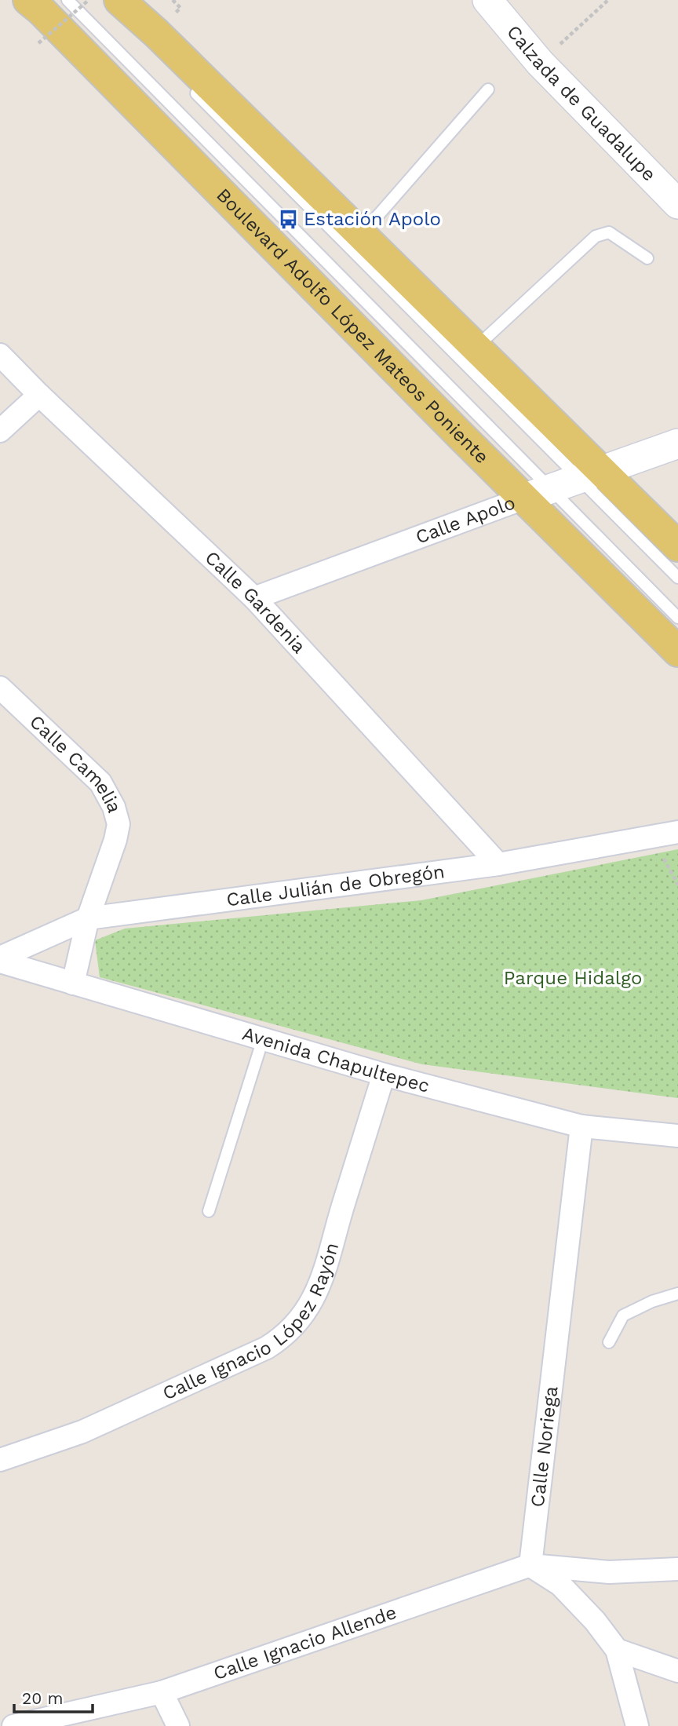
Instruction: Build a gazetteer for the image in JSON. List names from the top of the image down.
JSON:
{
  "streets": {
    "main road": ["Boulevard Adolfo López Mateos Poniente"],
    "street": [
      "Calzada de Guadalupe",
      "Calle Apolo",
      "Calle Gardenia",
      "Calle Camelia",
      "Calle Julián de Obregón",
      "Avenida Chapultepec",
      "Calle Ignacio López Rayón",
      "Calle Noriega",
      "Calle Ignacio Allende"
    ]
  },
  "crossings": [
    ["Boulevard Adolfo López Mateos Poniente", "Calle Apolo"],
    ["Calle Apolo", "Calle Gardenia"],
    ["Calle Gardenia", "Calle Julián de Obregón"],
    ["Calle Camelia", "Calle Julián de Obregón"],
    ["Calle Camelia", "Avenida Chapultepec"],
    ["Calle Julián de Obregón", "Avenida Chapultepec"],
    ["Avenida Chapultepec", "Calle Ignacio López Rayón"],
    ["Avenida Chapultepec", "Calle Noriega"],
    ["Calle Noriega", "Calle Ignacio Allende"]
  ],
  "parks": ["Parque Hidalgo"],
  "places": {
    "bus stop": ["Estación Apolo"]
  },
  "scale_bar": "20 m"
}
